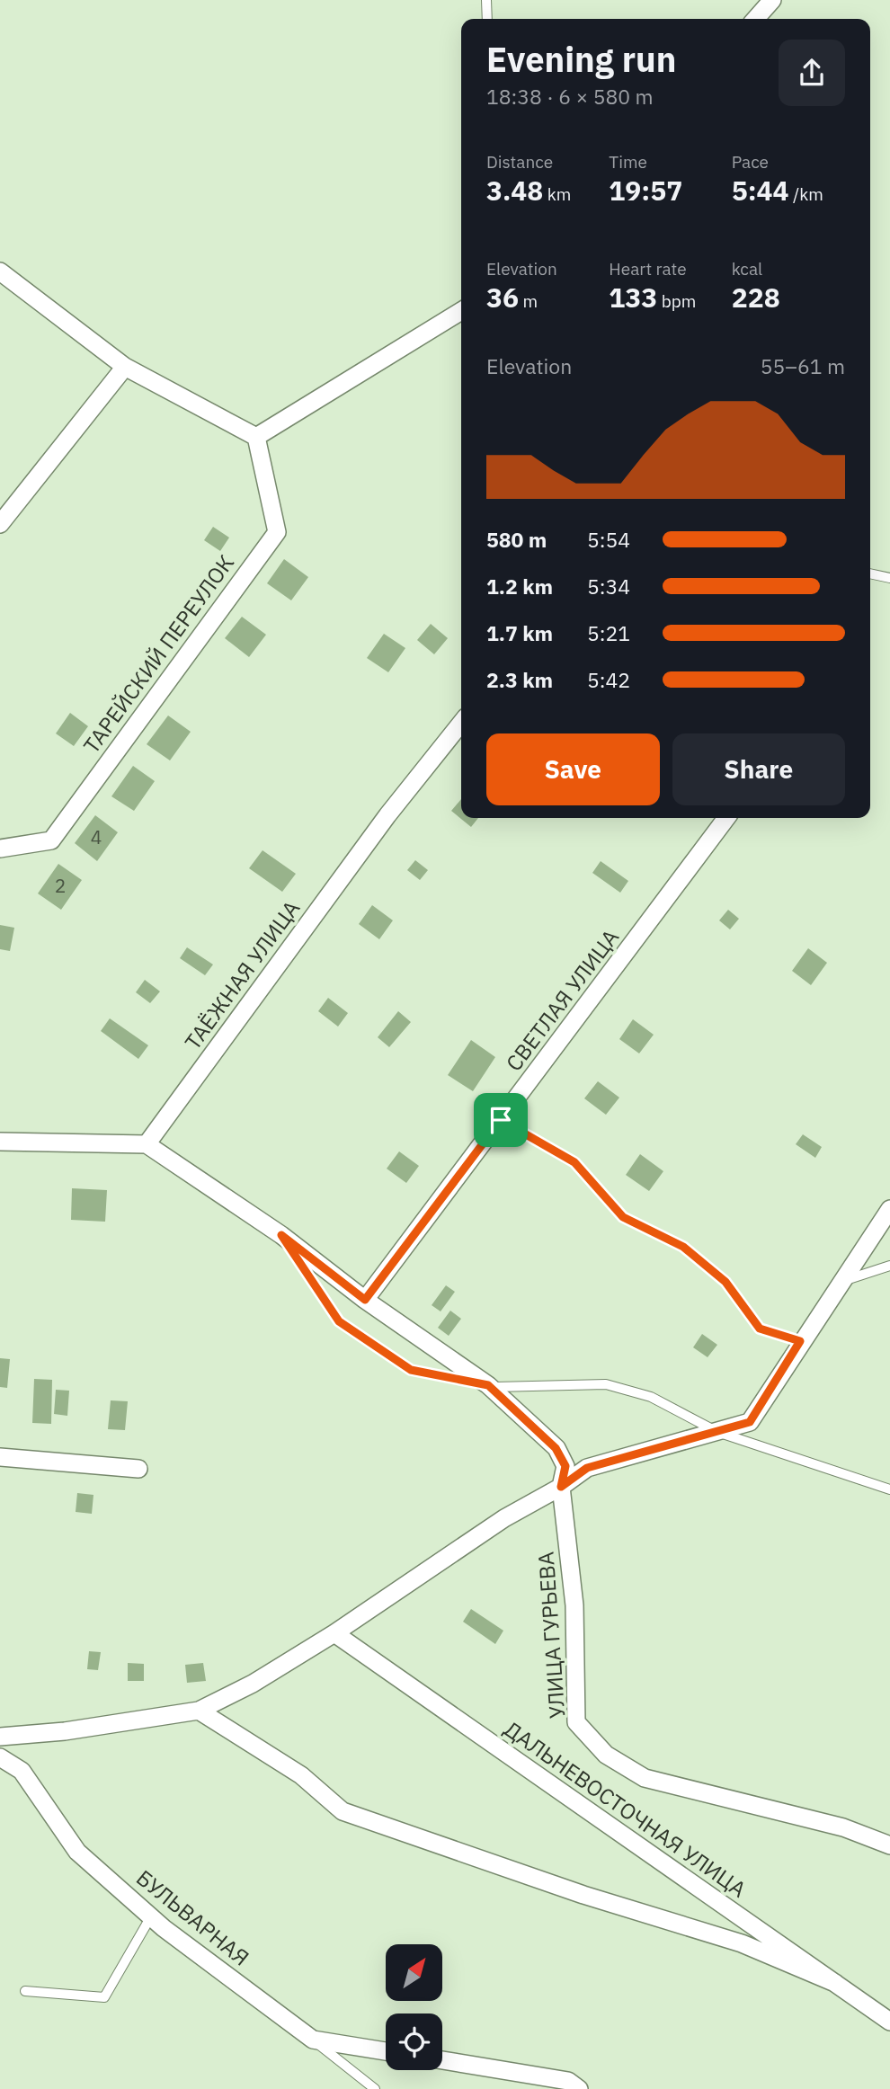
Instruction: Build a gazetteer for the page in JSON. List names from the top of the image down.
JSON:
{
  "streets": {
    "street": [
      "ТАРЕЙСКИЙ ПЕРЕУЛОК",
      "ТАЁЖНАЯ УЛИЦА",
      "СВЕТЛАЯ УЛИЦА",
      "УЛИЦА ГУРЬЕВА",
      "ДАЛЬНЕВОСТОЧНАЯ УЛИЦА",
      "БУЛЬВАРНАЯ"
    ]
  },
  "crossings": [
    ["СВЕТЛАЯ УЛИЦА", "УЛИЦА ГУРЬЕВА"]
  ],
  "house_numbers": ["4", "2"],
  "north": "top right",
  "page": {
    "heading": ["Evening run", "18:38 · 6 × 580 m"],
    "stats": [
      ["Distance", "3.48 km"],
      ["Time", "19:57"],
      ["Pace", "5:44 /km"],
      ["Elevation", "36 m"],
      ["Heart rate", "133 bpm"],
      ["kcal", "228"]
    ],
    "chart": ["Elevation", "55–61 m"],
    "list": [
      {
        "name": "580 m",
        "note": "5:54"
      },
      {
        "name": "1.2 km",
        "note": "5:34"
      },
      {
        "name": "1.7 km",
        "note": "5:21"
      },
      {
        "name": "2.3 km",
        "note": "5:42"
      }
    ],
    "buttons": ["Save", "Share"]
  }
}
